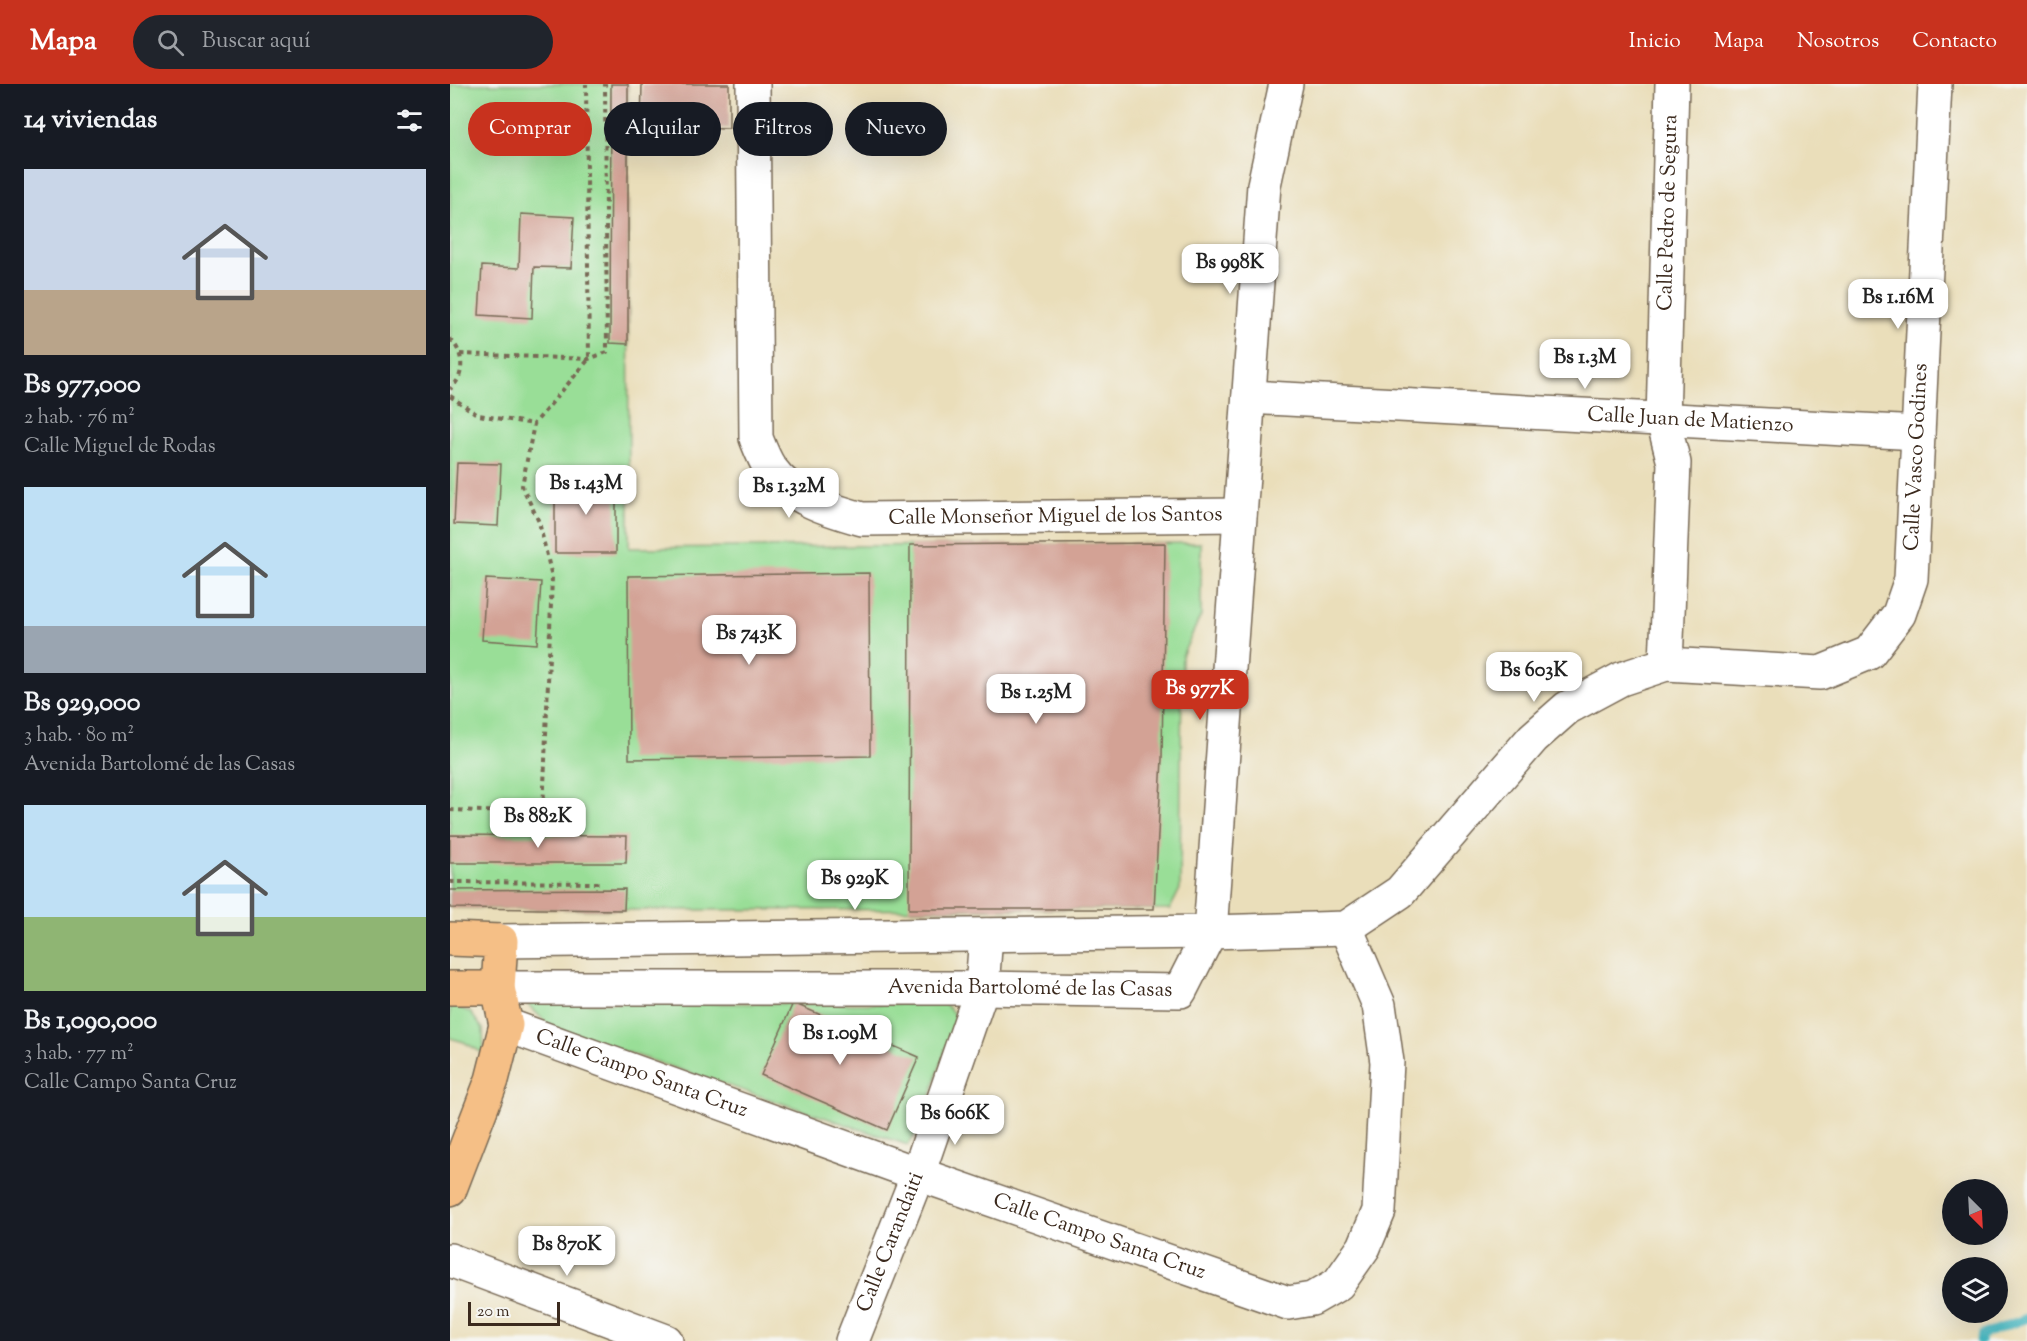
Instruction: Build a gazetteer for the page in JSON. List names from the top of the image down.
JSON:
{
  "streets": {
    "main road": ["Avenida Bartolomé de las Casas"],
    "street": [
      "Calle Pedro de Segura",
      "Calle Juan de Matienzo",
      "Calle Vasco Godines",
      "Calle Monseñor Miguel de los Santos",
      "Calle Campo Santa Cruz",
      "Calle Carandaiti"
    ]
  },
  "crossings": [
    ["Calle Pedro de Segura", "Calle Juan de Matienzo"],
    ["Calle Pedro de Segura", "Calle Vasco Godines"],
    ["Calle Juan de Matienzo", "Calle Vasco Godines"],
    ["Avenida Bartolomé de las Casas", "Calle Carandaiti"],
    ["Calle Campo Santa Cruz", "Calle Carandaiti"]
  ],
  "scale_bar": "20 m",
  "north": "bottom right",
  "page": {
    "header": "Mapa",
    "search": "Buscar aquí",
    "nav": [
      "Inicio",
      "Mapa",
      "Nosotros",
      "Contacto"
    ],
    "heading": "14 viviendas",
    "chip": [
      "Comprar",
      "Alquilar",
      "Filtros",
      "Nuevo"
    ],
    "list": [
      {
        "name": "Bs 977,000",
        "note": "2 hab. · 76 m² · Calle Miguel de Rodas"
      },
      {
        "name": "Bs 929,000",
        "note": "3 hab. · 80 m² · Avenida Bartolomé de las Casas"
      },
      {
        "name": "Bs 1,090,000",
        "note": "3 hab. · 77 m² · Calle Campo Santa Cruz"
      }
    ],
    "price": [
      "Bs 998K",
      "Bs 1.16M",
      "Bs 1.3M",
      "Bs 1.43M",
      "Bs 1.32M",
      "Bs 743K",
      "Bs 603K",
      "Bs 977K",
      "Bs 1.25M",
      "Bs 882K",
      "Bs 929K",
      "Bs 1.09M",
      "Bs 606K",
      "Bs 870K"
    ],
    "scale": "20 m"
  }
}
